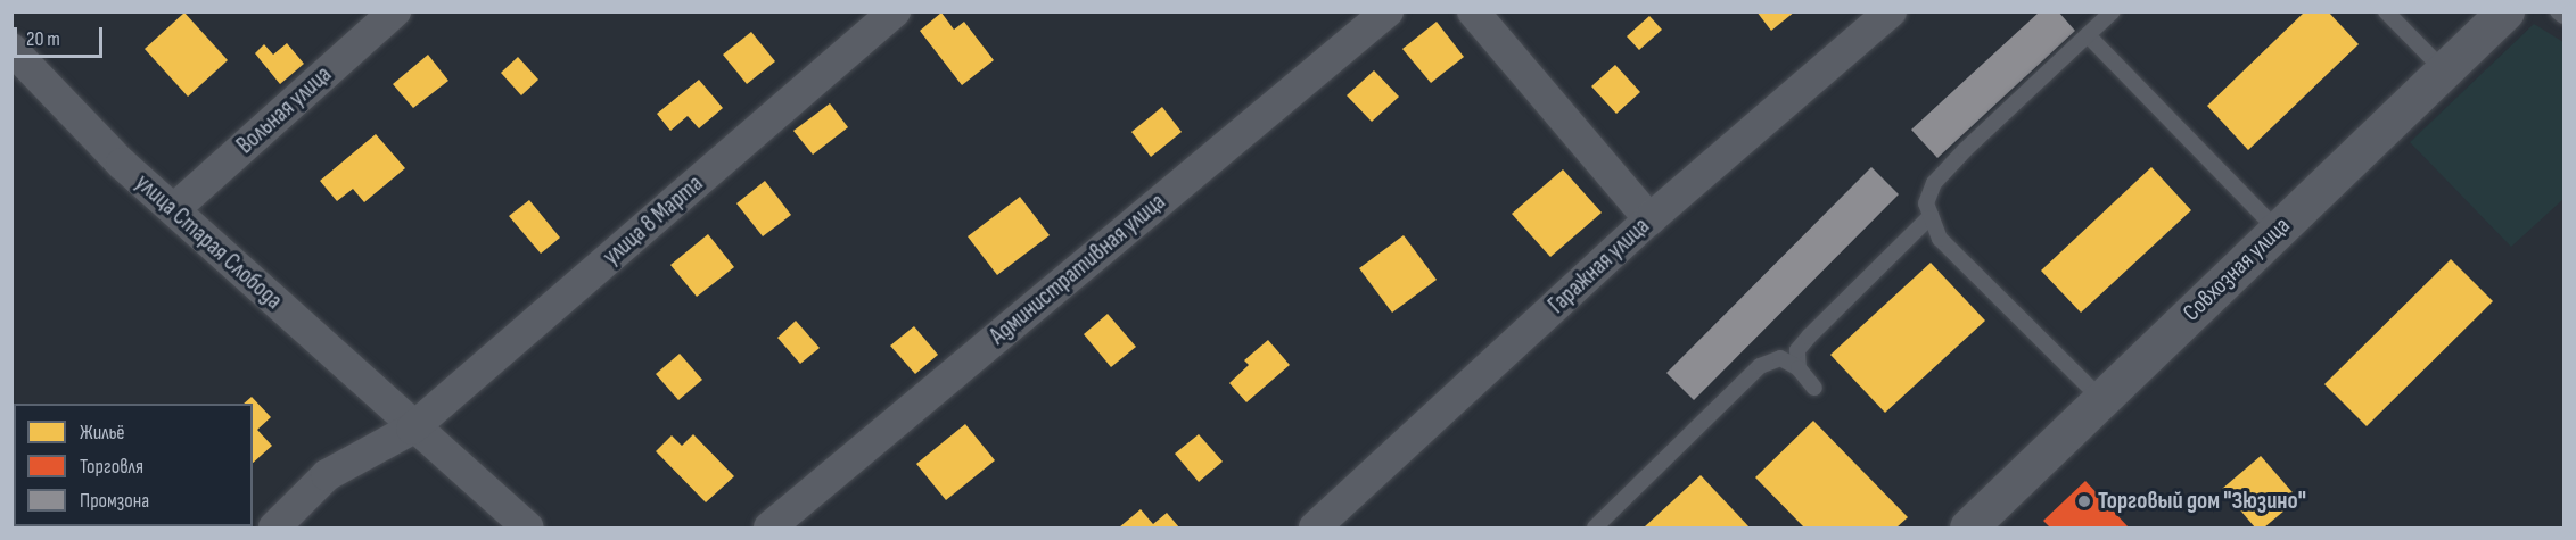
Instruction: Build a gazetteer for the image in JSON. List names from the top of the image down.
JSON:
{
  "streets": {
    "street": [
      "Вольная улица",
      "улица 8 Марта",
      "улица Старая Слобода",
      "Гаражная улица",
      "Административная улица",
      "Совхозная улица"
    ]
  },
  "crossings": [
    ["Вольная улица", "улица Старая Слобода"],
    ["улица 8 Марта", "улица Старая Слобода"]
  ],
  "places": ["Торговый дом \"Зюзино\""],
  "legend": ["Жильё", "Торговля", "Промзона"],
  "scale_bar": "20 m"
}
